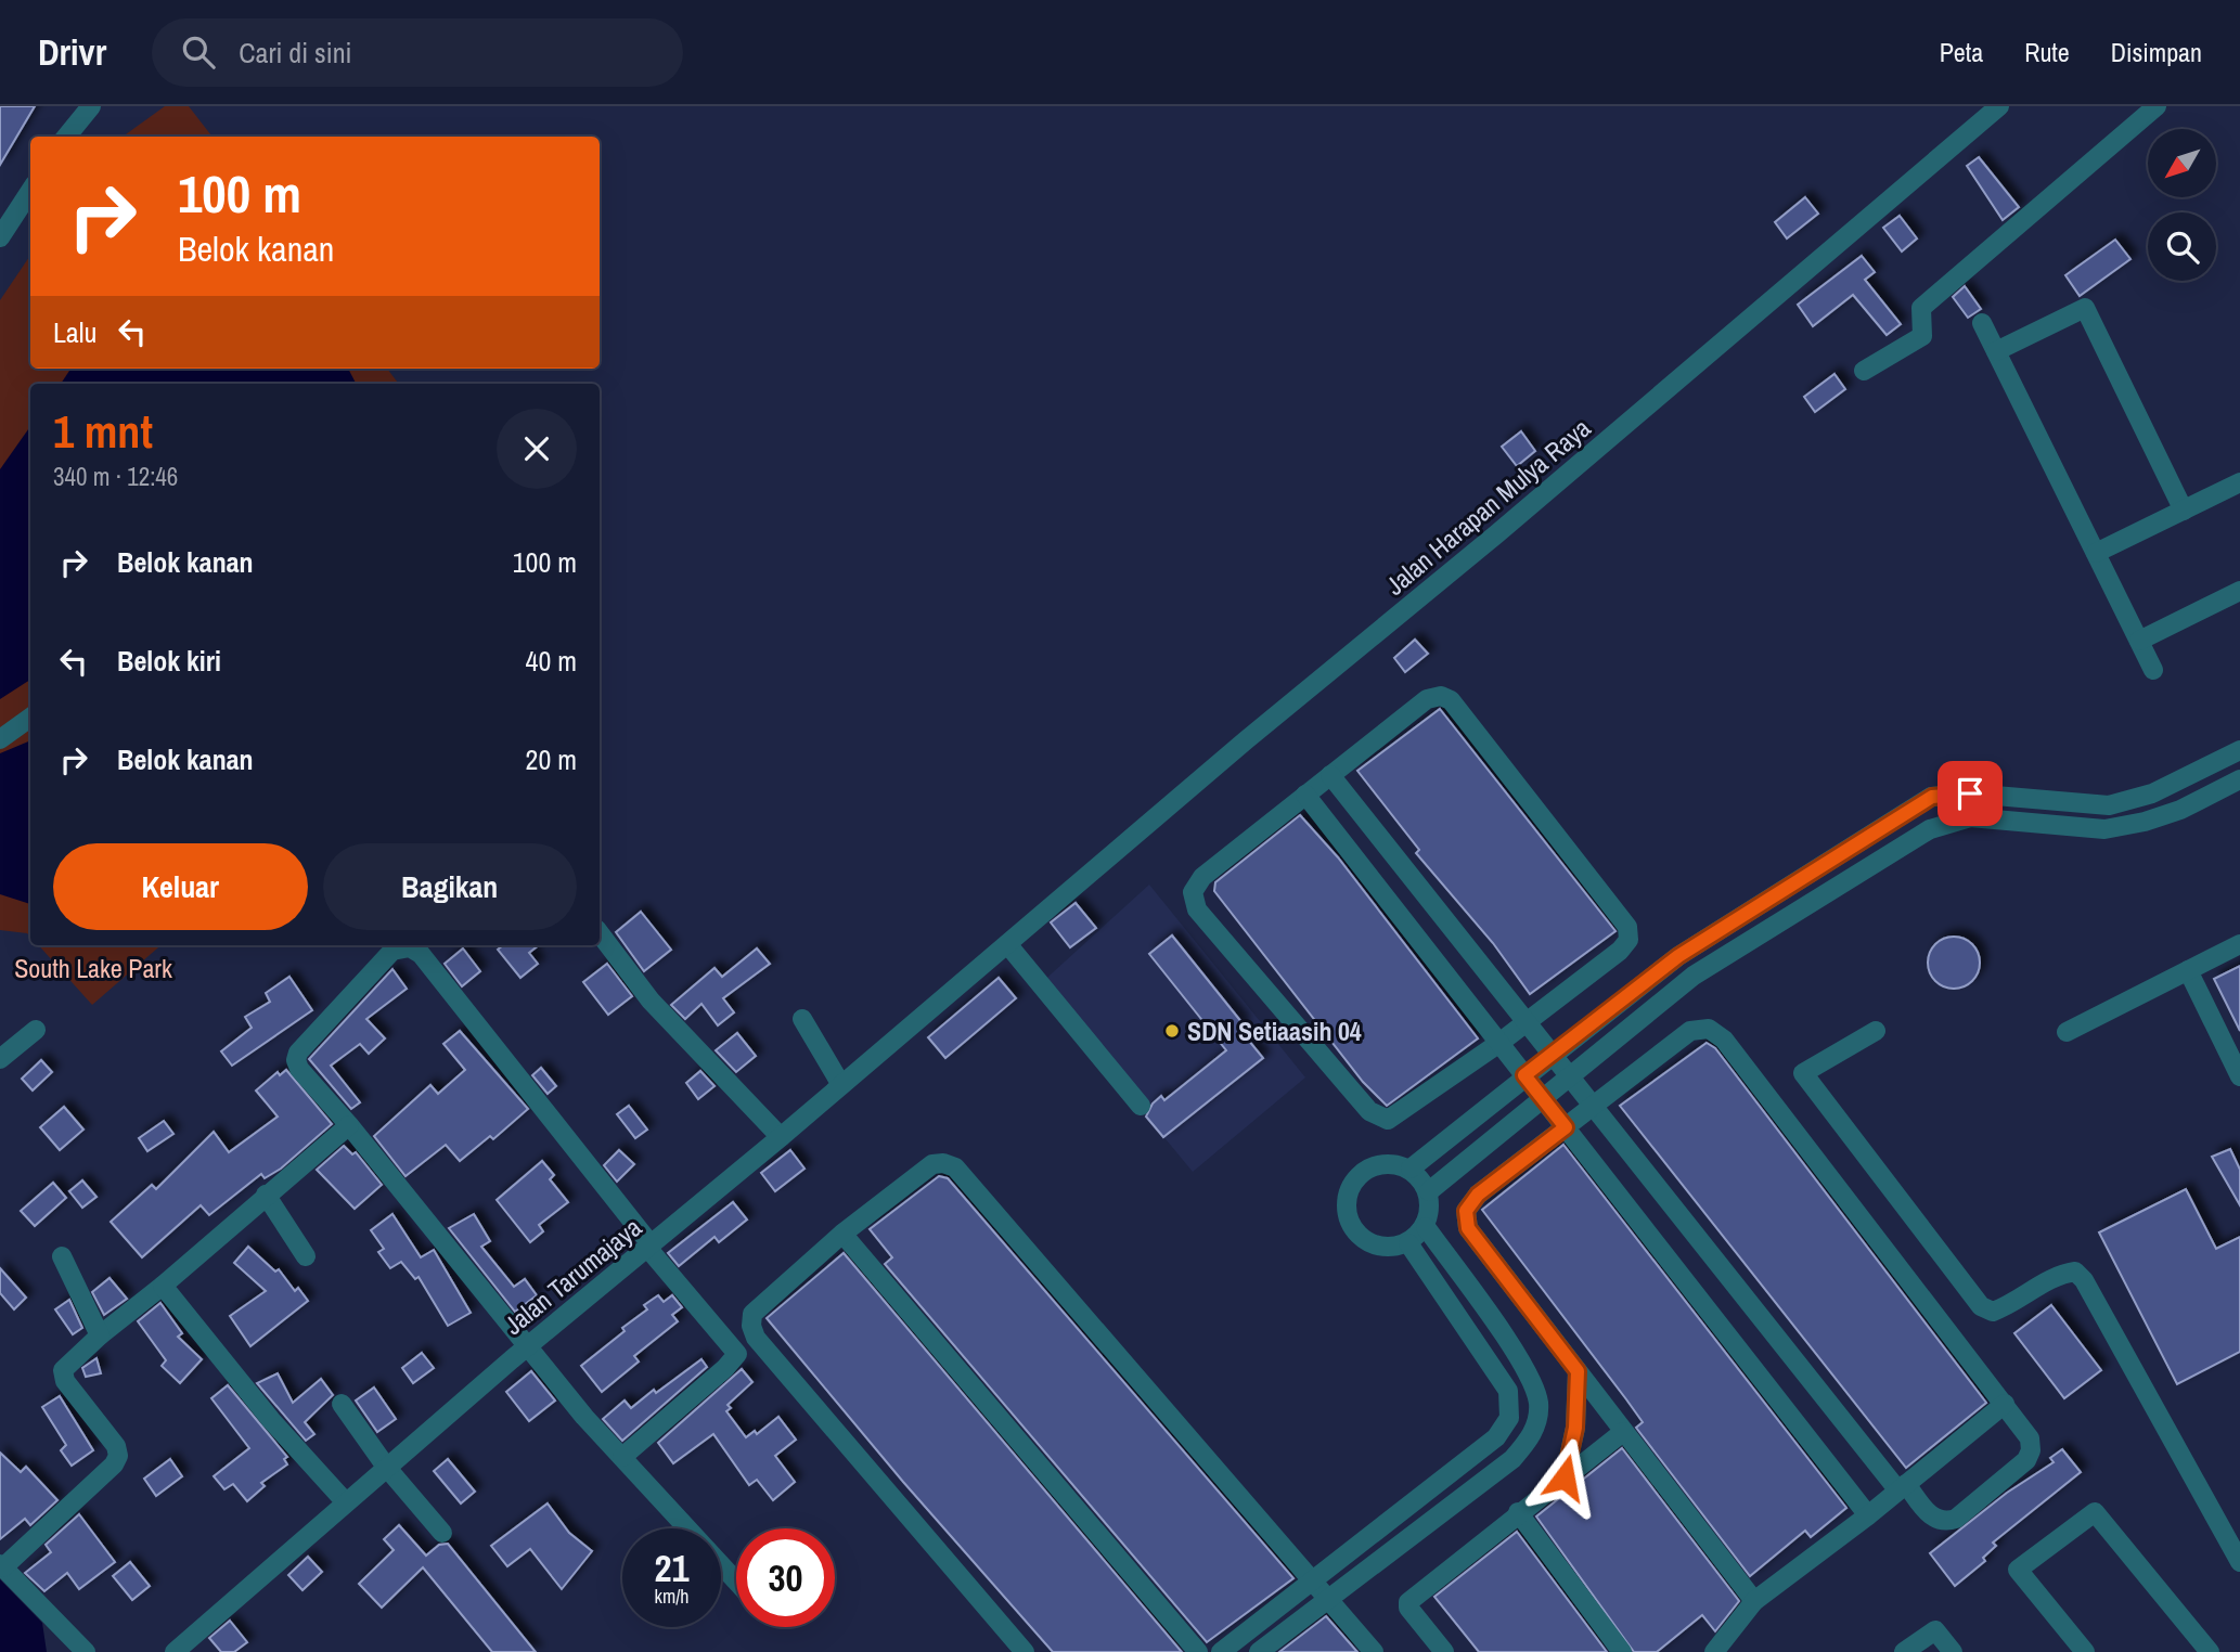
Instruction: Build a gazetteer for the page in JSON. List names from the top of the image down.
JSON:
{
  "streets": {
    "street": ["Jalan Harapan Mulya Raya", "Jalan Tarumajaya"]
  },
  "crossings": [
    ["Jalan Harapan Mulya Raya", "Jalan Tarumajaya"]
  ],
  "parks": ["South Lake Park"],
  "places": ["SDN Setiaasih 04"],
  "north": "bottom left",
  "page": {
    "header": "Drivr",
    "search": "Cari di sini",
    "nav": ["Peta", "Rute", "Disimpan"],
    "turn": ["100 m", "Belok kanan"],
    "then": "Lalu",
    "heading": ["1 mnt", "340 m · 12:46"],
    "list": [
      {
        "name": "Belok kanan",
        "value": "100 m"
      },
      {
        "name": "Belok kiri",
        "value": "40 m"
      },
      {
        "name": "Belok kanan",
        "value": "20 m"
      }
    ],
    "buttons": ["Keluar", "Bagikan"],
    "speed": "21 km/h",
    "limit": "30"
  }
}
